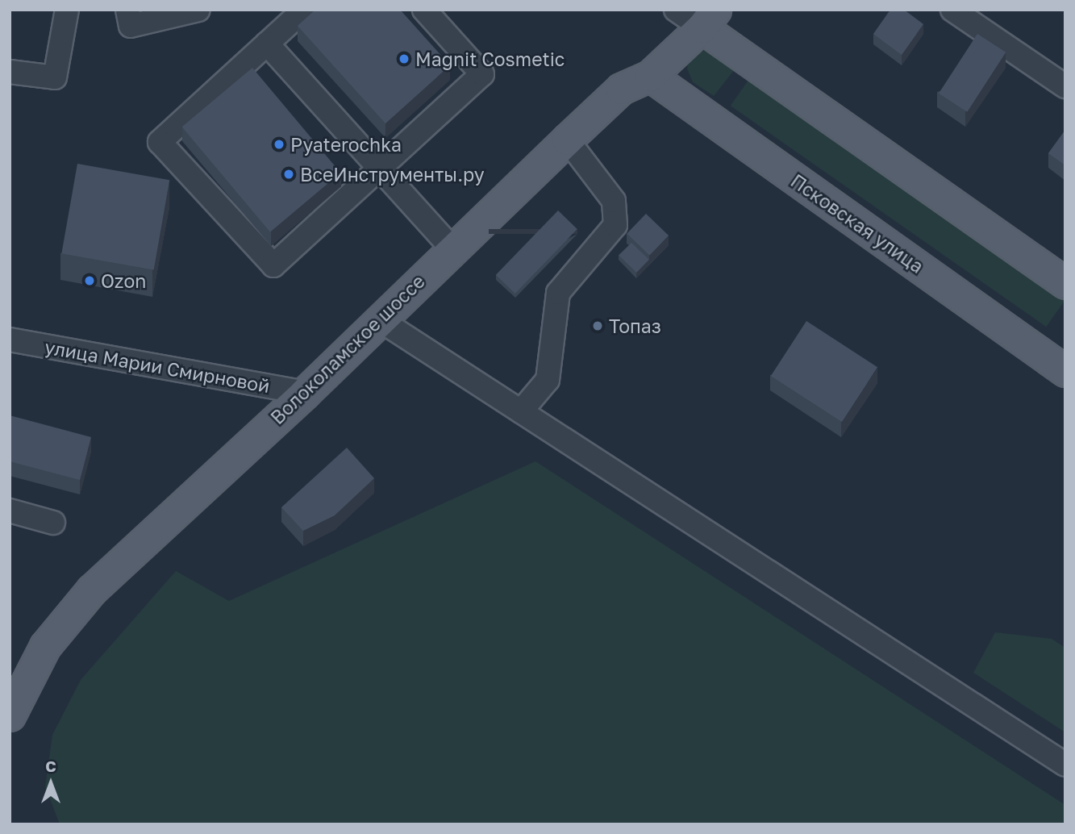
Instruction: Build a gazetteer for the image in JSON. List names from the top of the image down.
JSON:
{
  "streets": {
    "main road": ["Псковская улица", "Волоколамское шоссе"],
    "street": ["улица Марии Смирновой"]
  },
  "crossings": [
    ["Псковская улица", "Волоколамское шоссе"],
    ["Волоколамское шоссе", "улица Марии Смирновой"]
  ],
  "places": [
    "Magnit Cosmetic",
    "Pyaterochka",
    "ВсеИнструменты.ру",
    "Ozon",
    "Топаз"
  ],
  "north": "top"
}
